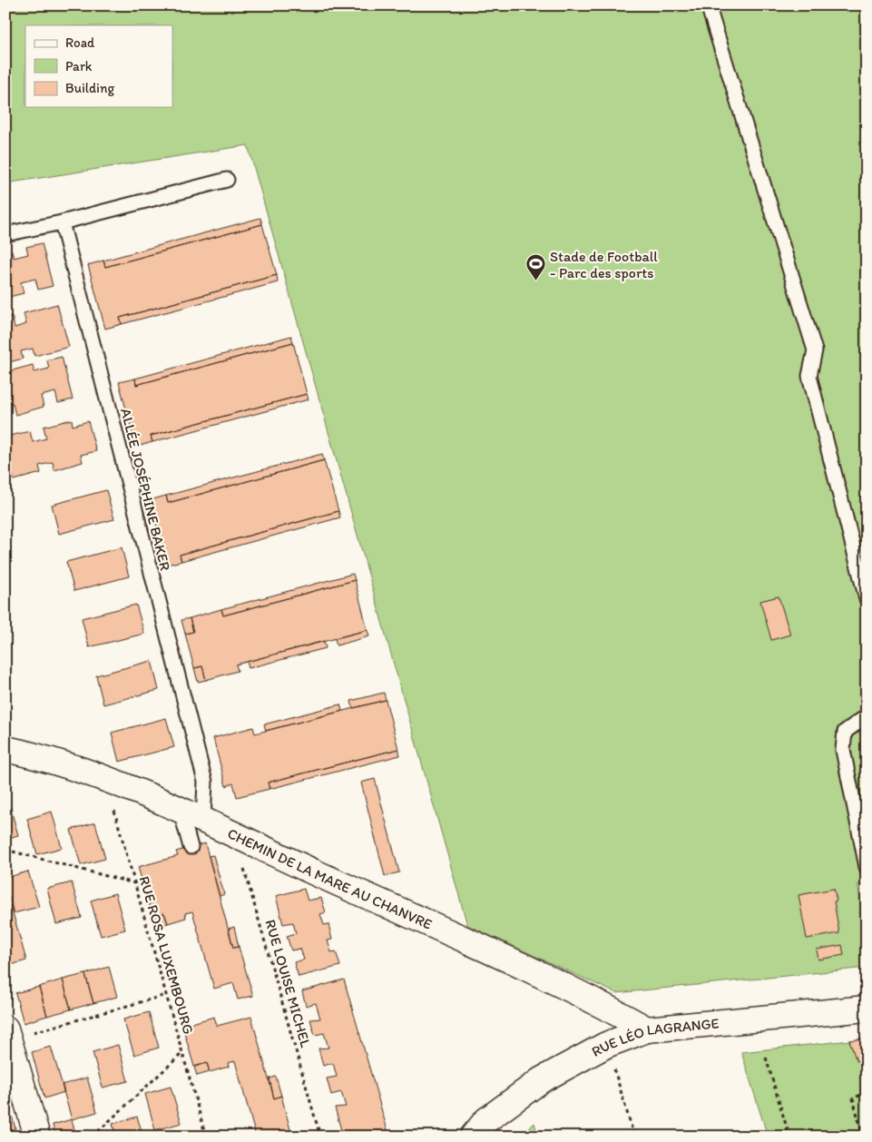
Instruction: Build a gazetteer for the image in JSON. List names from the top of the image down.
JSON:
{
  "streets": {
    "street": ["CHEMIN DE LA MARE AU CHANVRE", "RUE LÉO LAGRANGE"],
    "lane": ["ALLÉE JOSÉPHINE BAKER"],
    "path": ["RUE ROSA LUXEMBOURG", "RUE LOUISE MICHEL"]
  },
  "crossings": [
    ["ALLÉE JOSÉPHINE BAKER", "CHEMIN DE LA MARE AU CHANVRE"],
    ["CHEMIN DE LA MARE AU CHANVRE", "RUE ROSA LUXEMBOURG"],
    ["CHEMIN DE LA MARE AU CHANVRE", "RUE LOUISE MICHEL"],
    ["CHEMIN DE LA MARE AU CHANVRE", "RUE LÉO LAGRANGE"]
  ],
  "places": {
    "sports": ["Stade de Football - Parc des sports"]
  },
  "legend": ["Road", "Park", "Building"]
}
